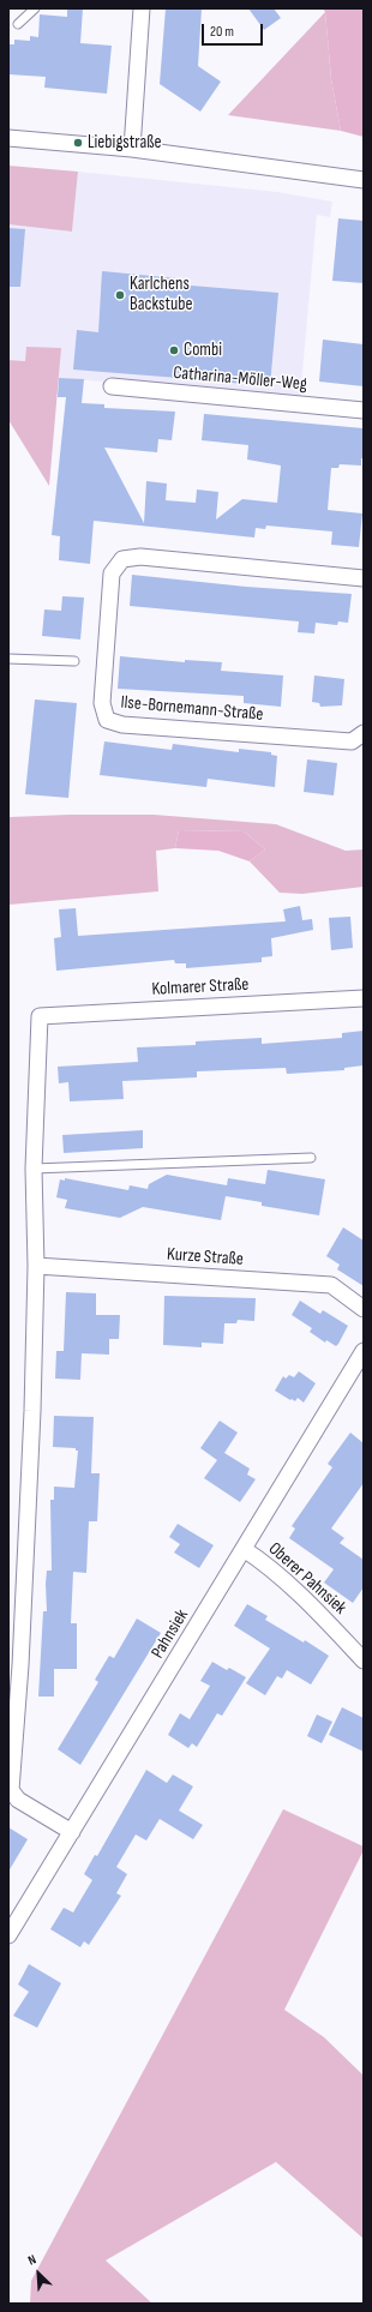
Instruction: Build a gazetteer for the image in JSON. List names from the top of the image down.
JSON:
{
  "streets": {
    "street": [
      "Catharina-Möller-Weg",
      "Ilse-Bornemann-Straße",
      "Kolmarer Straße",
      "Kurze Straße",
      "Oberer Pahnsiek",
      "Pahnsiek"
    ]
  },
  "crossings": [
    ["Oberer Pahnsiek", "Pahnsiek"]
  ],
  "places": ["Liebigstraße", "Karlchens Backstube", "Combi"],
  "scale_bar": "20 m",
  "north": "top left"
}
